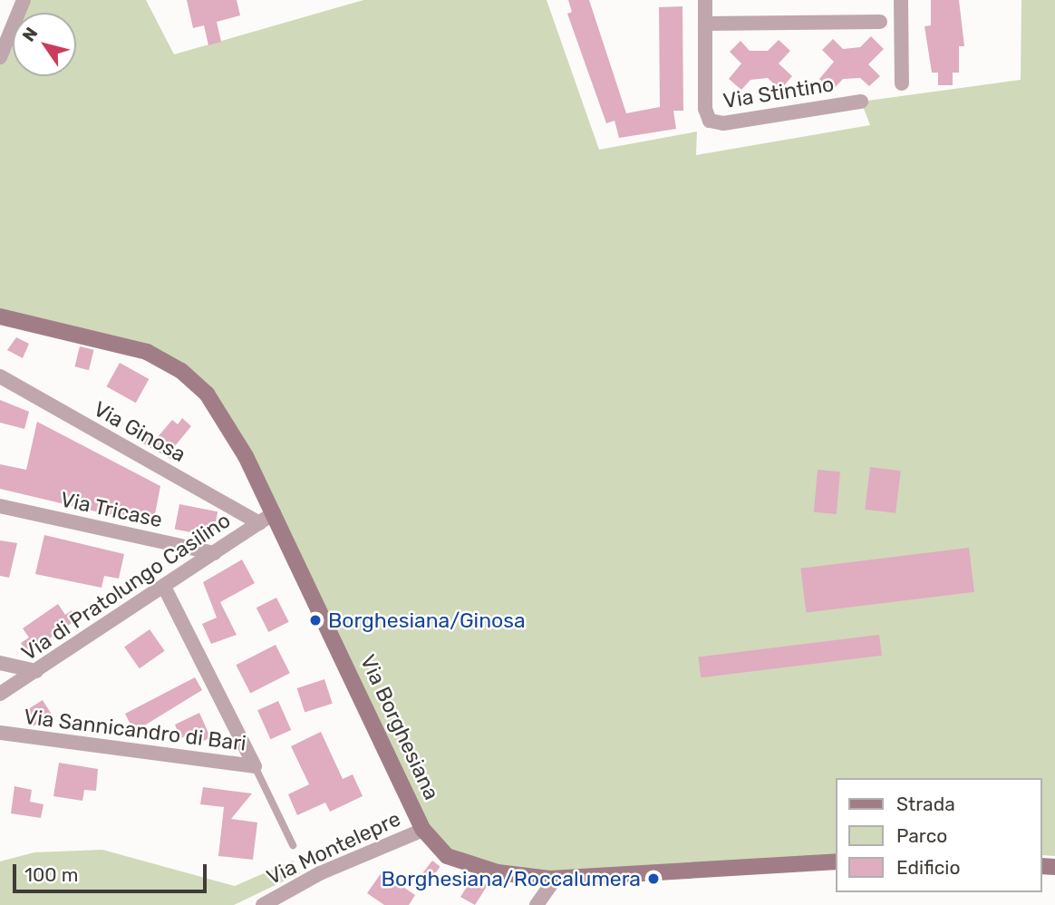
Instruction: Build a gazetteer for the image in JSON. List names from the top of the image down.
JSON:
{
  "streets": {
    "street": [
      "Via Stintino",
      "Via Ginosa",
      "Via Tricase",
      "Via di Pratolungo Casilino",
      "Via Borghesiana",
      "Via Sannicandro di Bari",
      "Via Montelepre"
    ]
  },
  "crossings": [
    ["Via Ginosa", "Via di Pratolungo Casilino"],
    ["Via Tricase", "Via di Pratolungo Casilino"],
    ["Via di Pratolungo Casilino", "Via Borghesiana"],
    ["Via di Pratolungo Casilino", "Via Sannicandro di Bari"],
    ["Via Borghesiana", "Via Montelepre"]
  ],
  "places": ["Borghesiana/Ginosa", "Borghesiana/Roccalumera"],
  "legend": ["Strada", "Parco", "Edificio"],
  "scale_bar": "100 m",
  "north": "top left"
}
